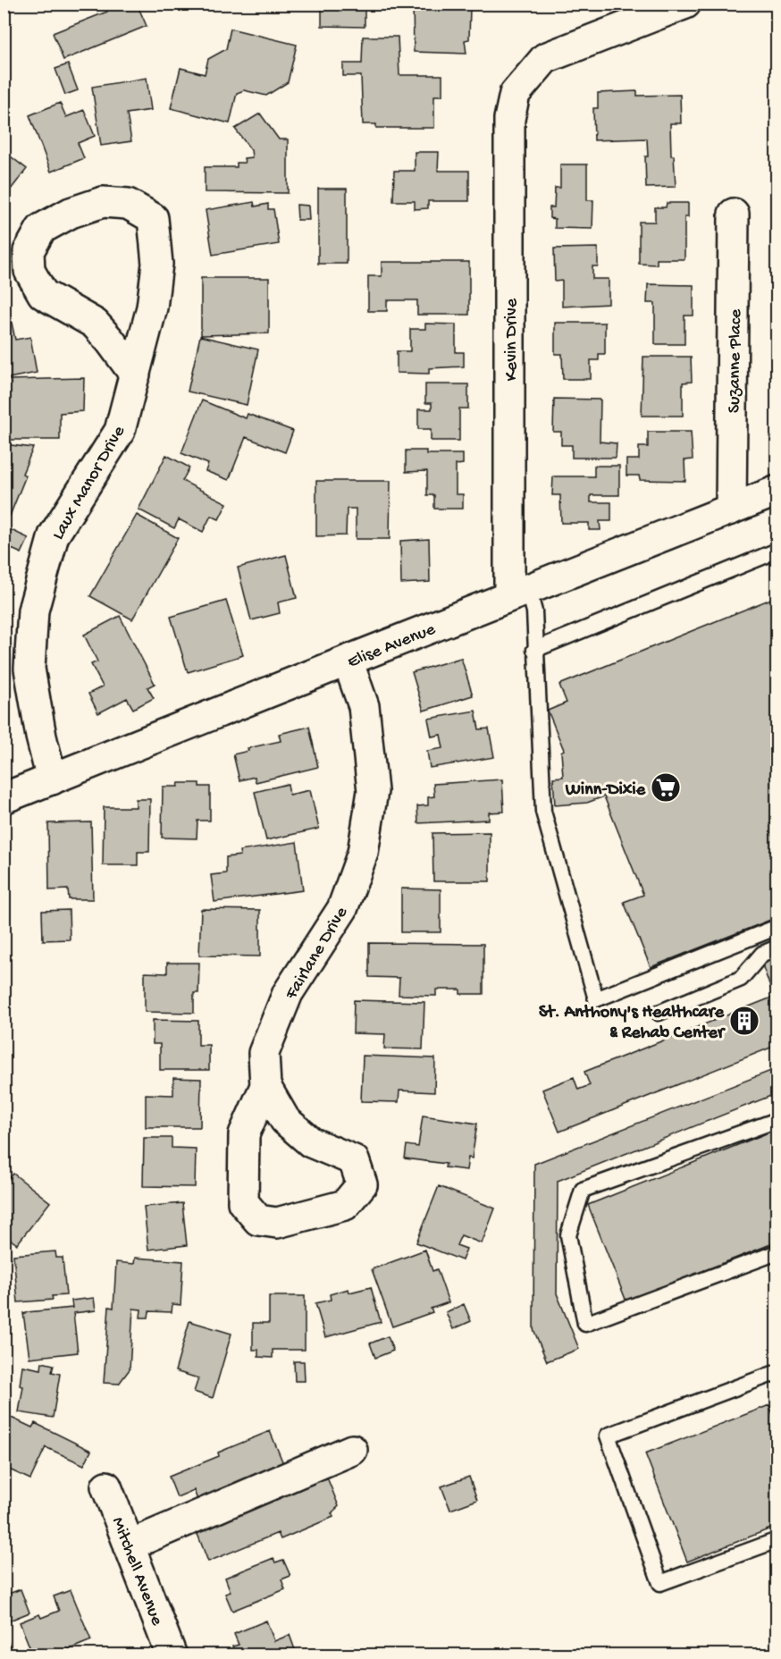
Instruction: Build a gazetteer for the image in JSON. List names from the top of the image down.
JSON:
{
  "streets": {
    "street": [
      "Kevin Drive",
      "Suzanne Place",
      "Laux Manor Drive",
      "Elise Avenue",
      "Fairlane Drive",
      "Mitchell Avenue"
    ]
  },
  "crossings": [
    ["Kevin Drive", "Elise Avenue"],
    ["Suzanne Place", "Elise Avenue"],
    ["Laux Manor Drive", "Elise Avenue"],
    ["Elise Avenue", "Fairlane Drive"]
  ],
  "places": {
    "supermarket": ["Winn-Dixie"],
    "building": ["St. Anthony's Healthcare & Rehab Center"]
  }
}
